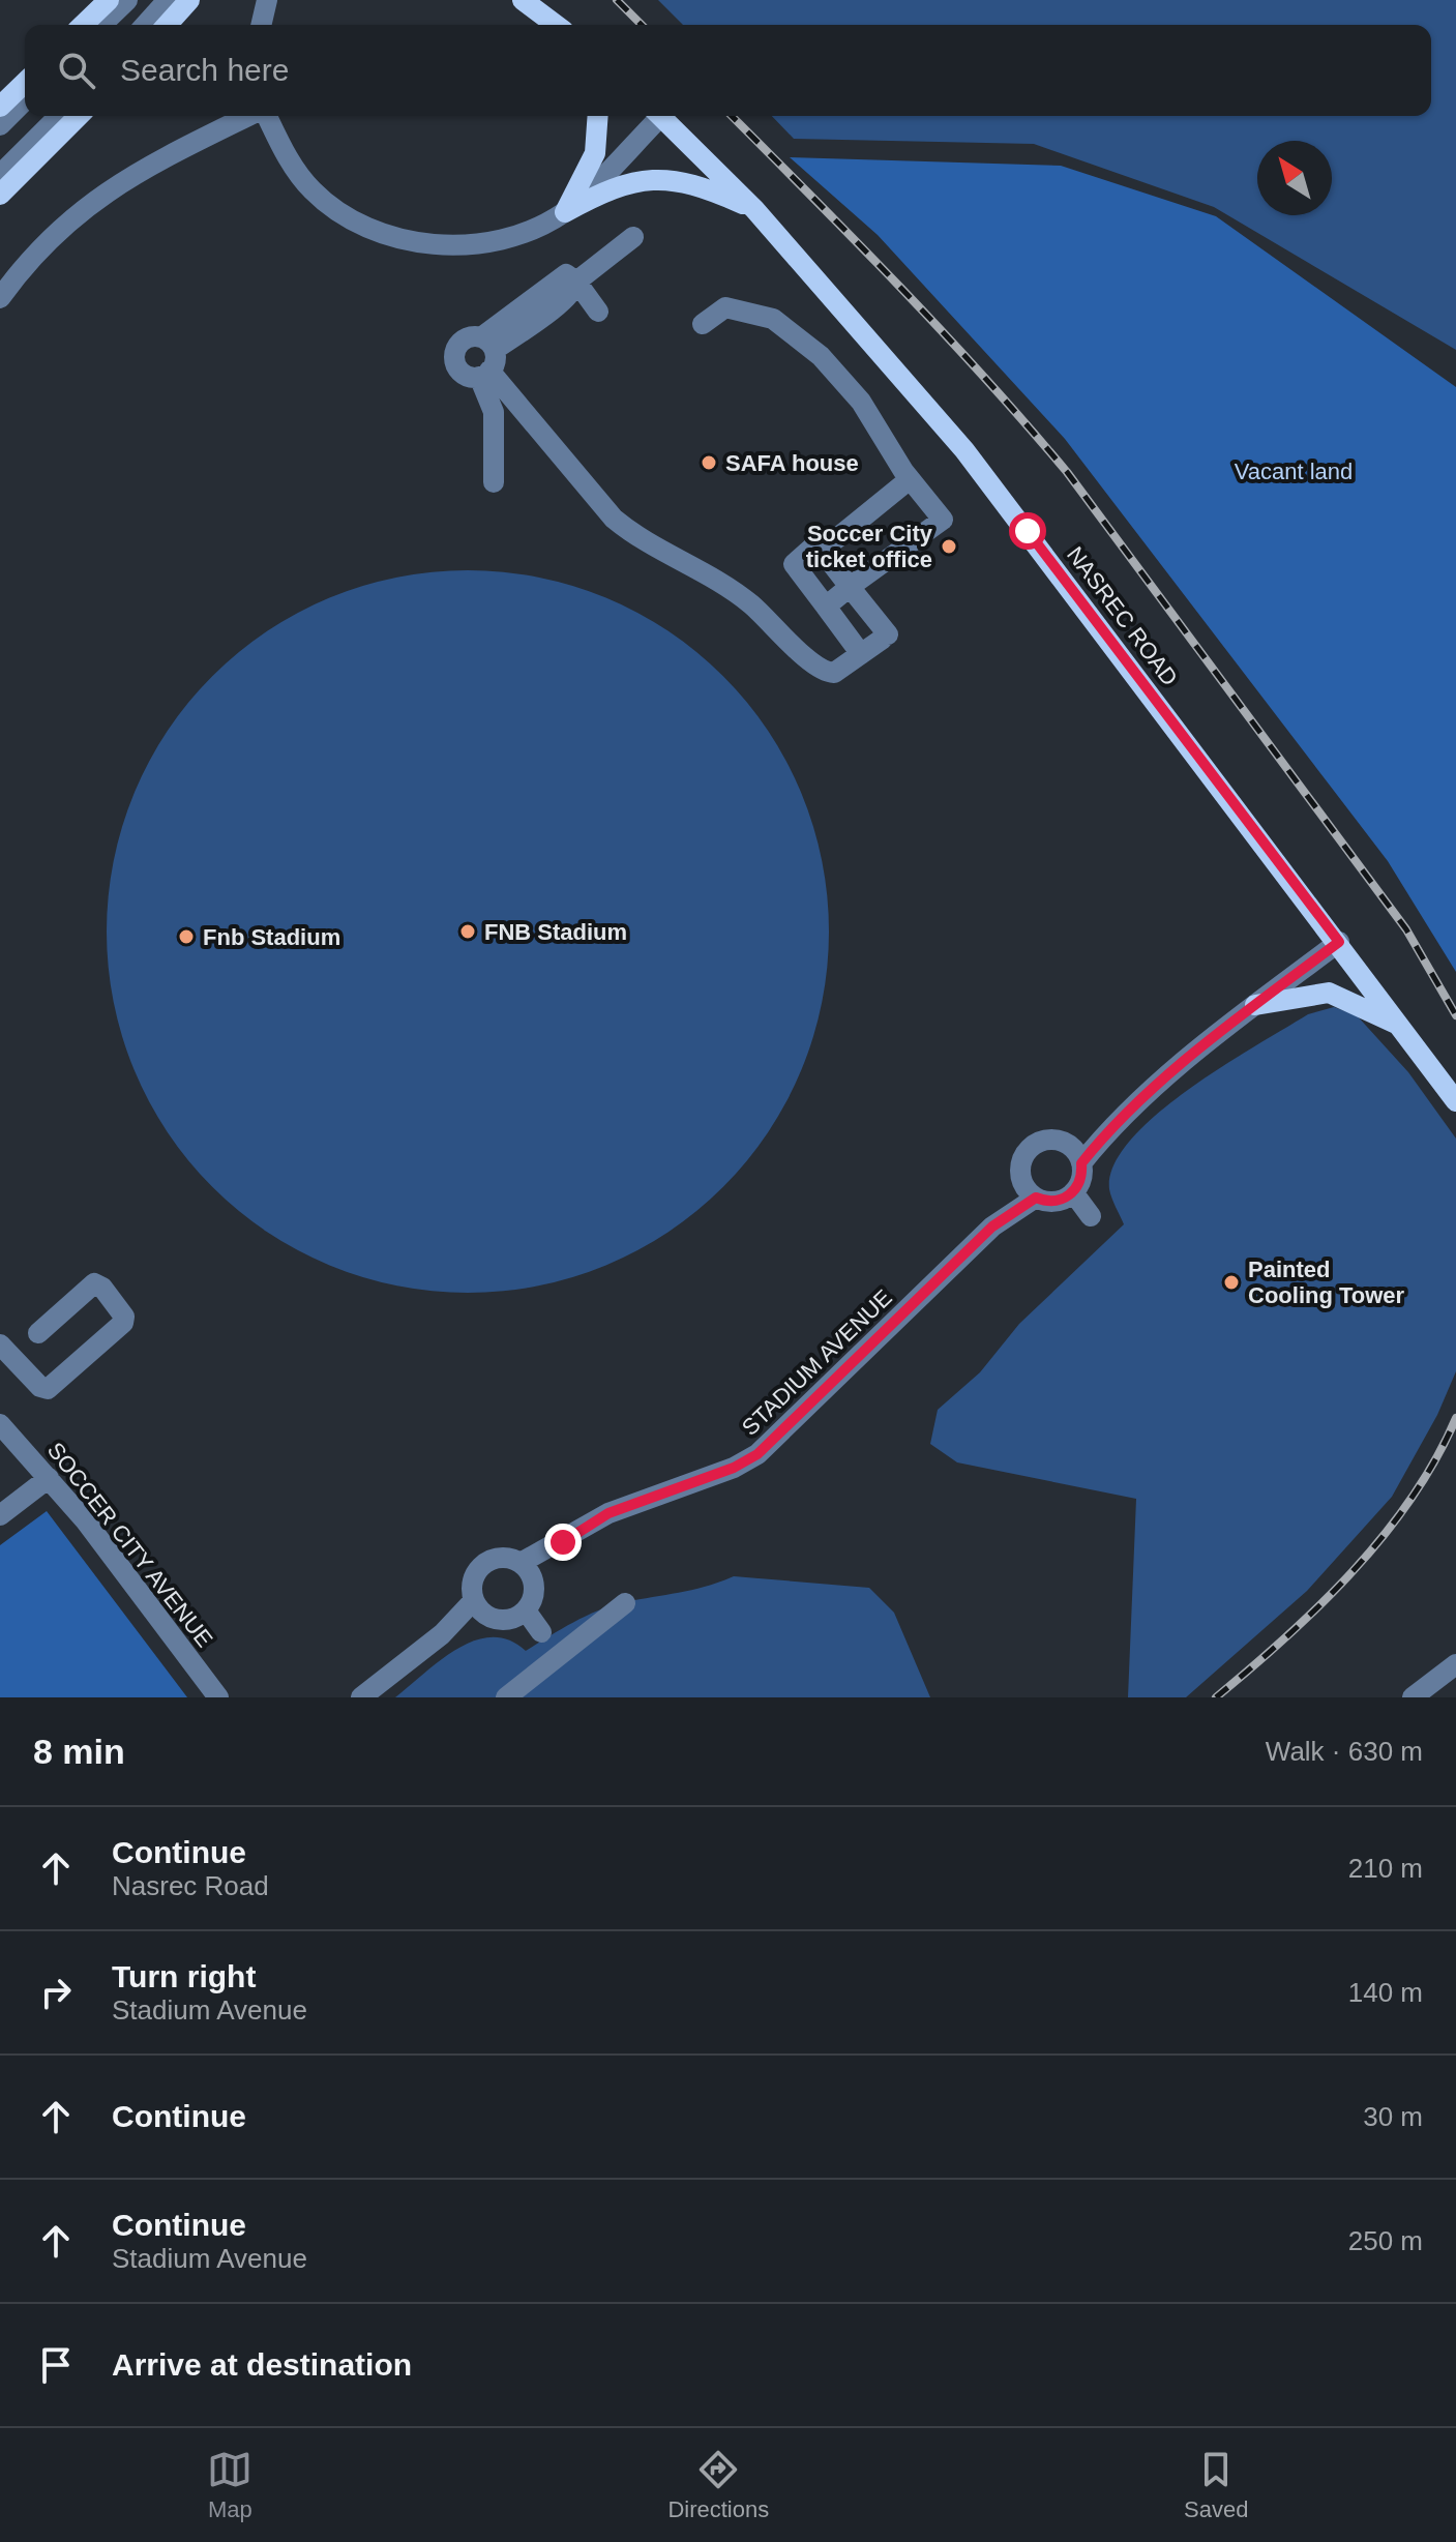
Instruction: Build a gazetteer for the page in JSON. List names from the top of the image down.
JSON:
{
  "streets": {
    "main road": ["NASREC ROAD"],
    "street": ["STADIUM AVENUE", "SOCCER CITY AVENUE"]
  },
  "parks": ["Vacant land"],
  "places": [
    "SAFA house",
    "Soccer City ticket office",
    "FNB Stadium",
    "Fnb Stadium",
    "Painted Cooling Tower"
  ],
  "north": "top left",
  "page": {
    "search": "Search here",
    "heading": ["8 min", "Walk · 630 m"],
    "list": [
      ["Continue", "Nasrec Road", "210 m"],
      ["Turn right", "Stadium Avenue", "140 m"],
      ["Continue", "30 m"],
      ["Continue", "Stadium Avenue", "250 m"],
      "Arrive at destination"
    ],
    "nav": ["Map", "Directions", "Saved"]
  }
}
